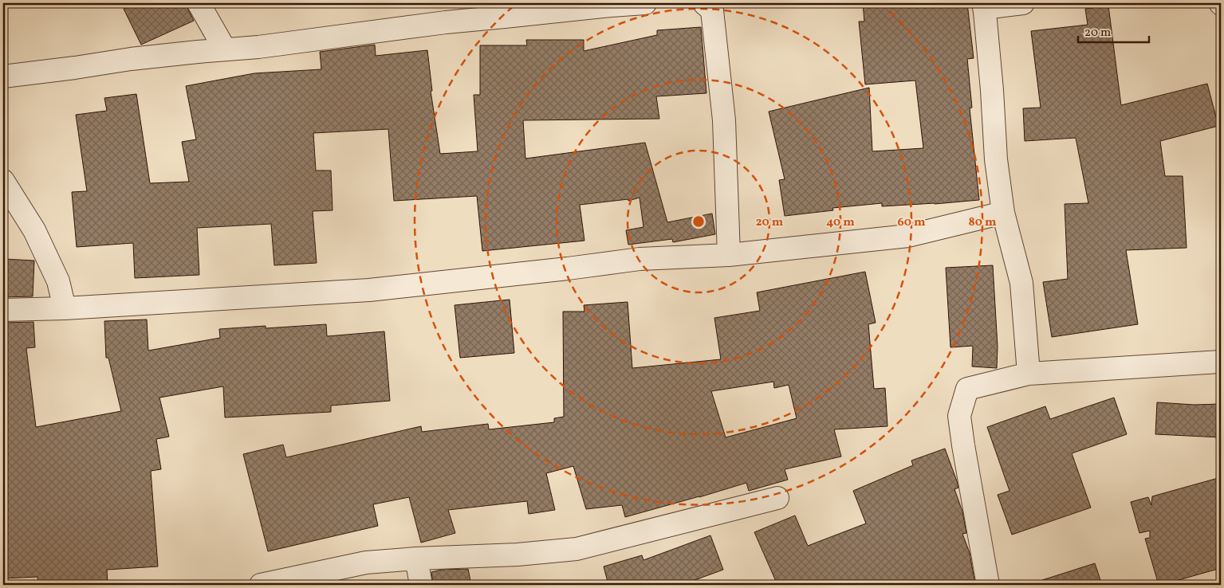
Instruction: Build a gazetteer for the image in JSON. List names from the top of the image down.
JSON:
{
  "scale_bar": "20 m",
  "rings": [
    "20 m",
    "40 m",
    "60 m",
    "80 m"
  ]
}
